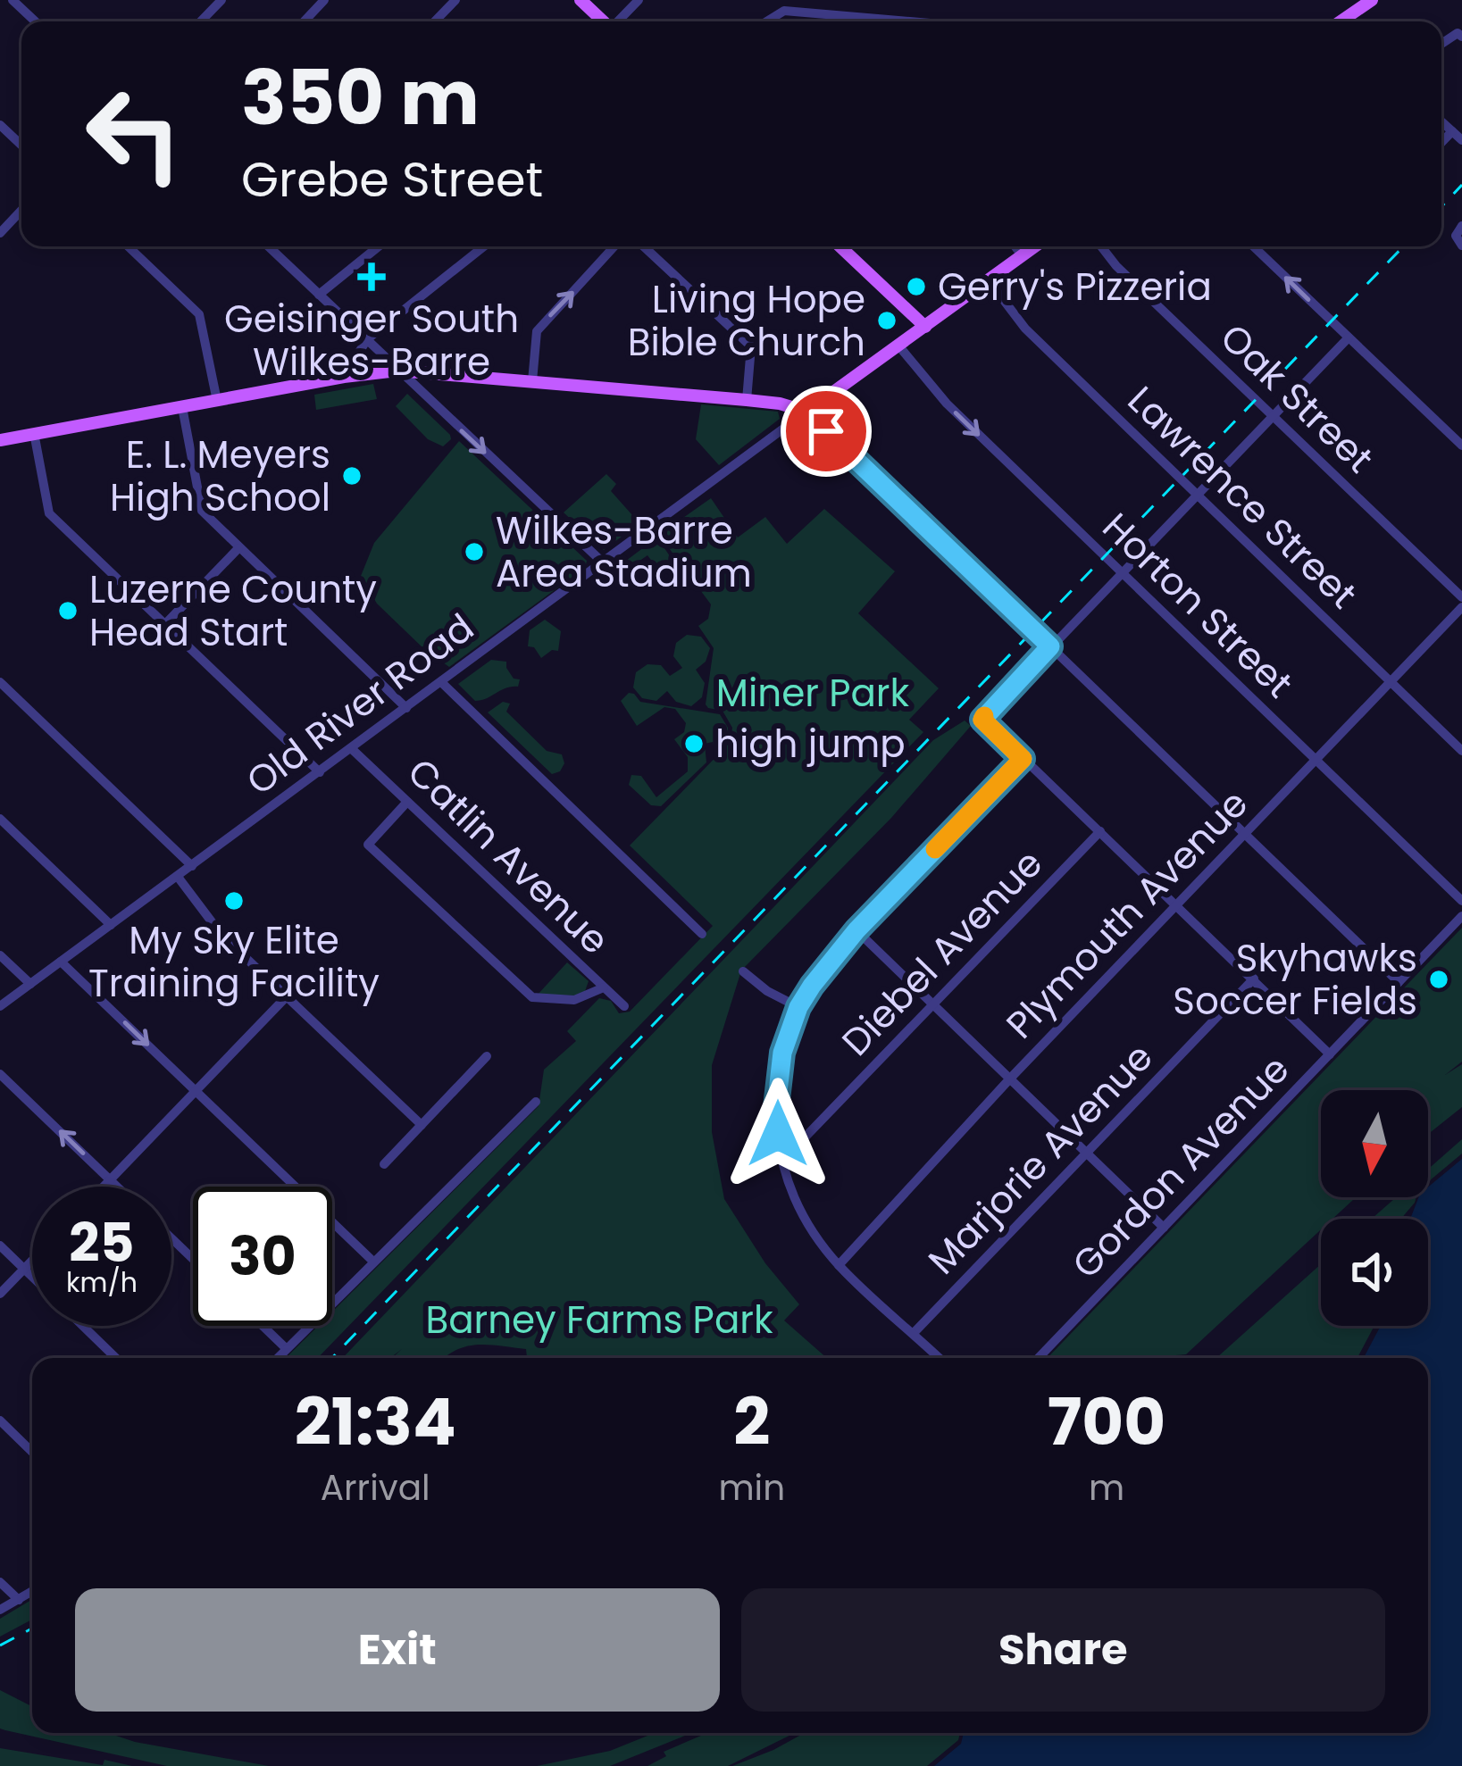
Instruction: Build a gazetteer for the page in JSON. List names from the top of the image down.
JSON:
{
  "streets": {
    "street": [
      "Oak Street",
      "Lawrence Street",
      "Horton Street",
      "Old River Road",
      "Catlin Avenue",
      "Plymouth Avenue",
      "Diebel Avenue",
      "Marjorie Avenue",
      "Gordon Avenue"
    ]
  },
  "crossings": [
    ["Lawrence Street", "Plymouth Avenue"],
    ["Horton Street", "Plymouth Avenue"],
    ["Old River Road", "Catlin Avenue"]
  ],
  "one_way": ["Horton Street"],
  "parks": ["Miner Park", "Barney Farms Park"],
  "places": {
    "health": ["Geisinger South Wilkes-Barre"],
    "other": [
      "Gerry's Pizzeria",
      "Living Hope Bible Church",
      "E. L. Meyers High School",
      "Wilkes-Barre Area Stadium",
      "Luzerne County Head Start",
      "high jump",
      "My Sky Elite Training Facility",
      "Skyhawks Soccer Fields"
    ]
  },
  "north": "bottom",
  "page": {
    "turn": ["350 m", "Grebe Street"],
    "speed": "25 km/h",
    "limit": "30",
    "eta": [
      "21:34",
      "Arrival",
      "2",
      "min",
      "700",
      "m"
    ],
    "buttons": ["Exit", "Share"]
  }
}
